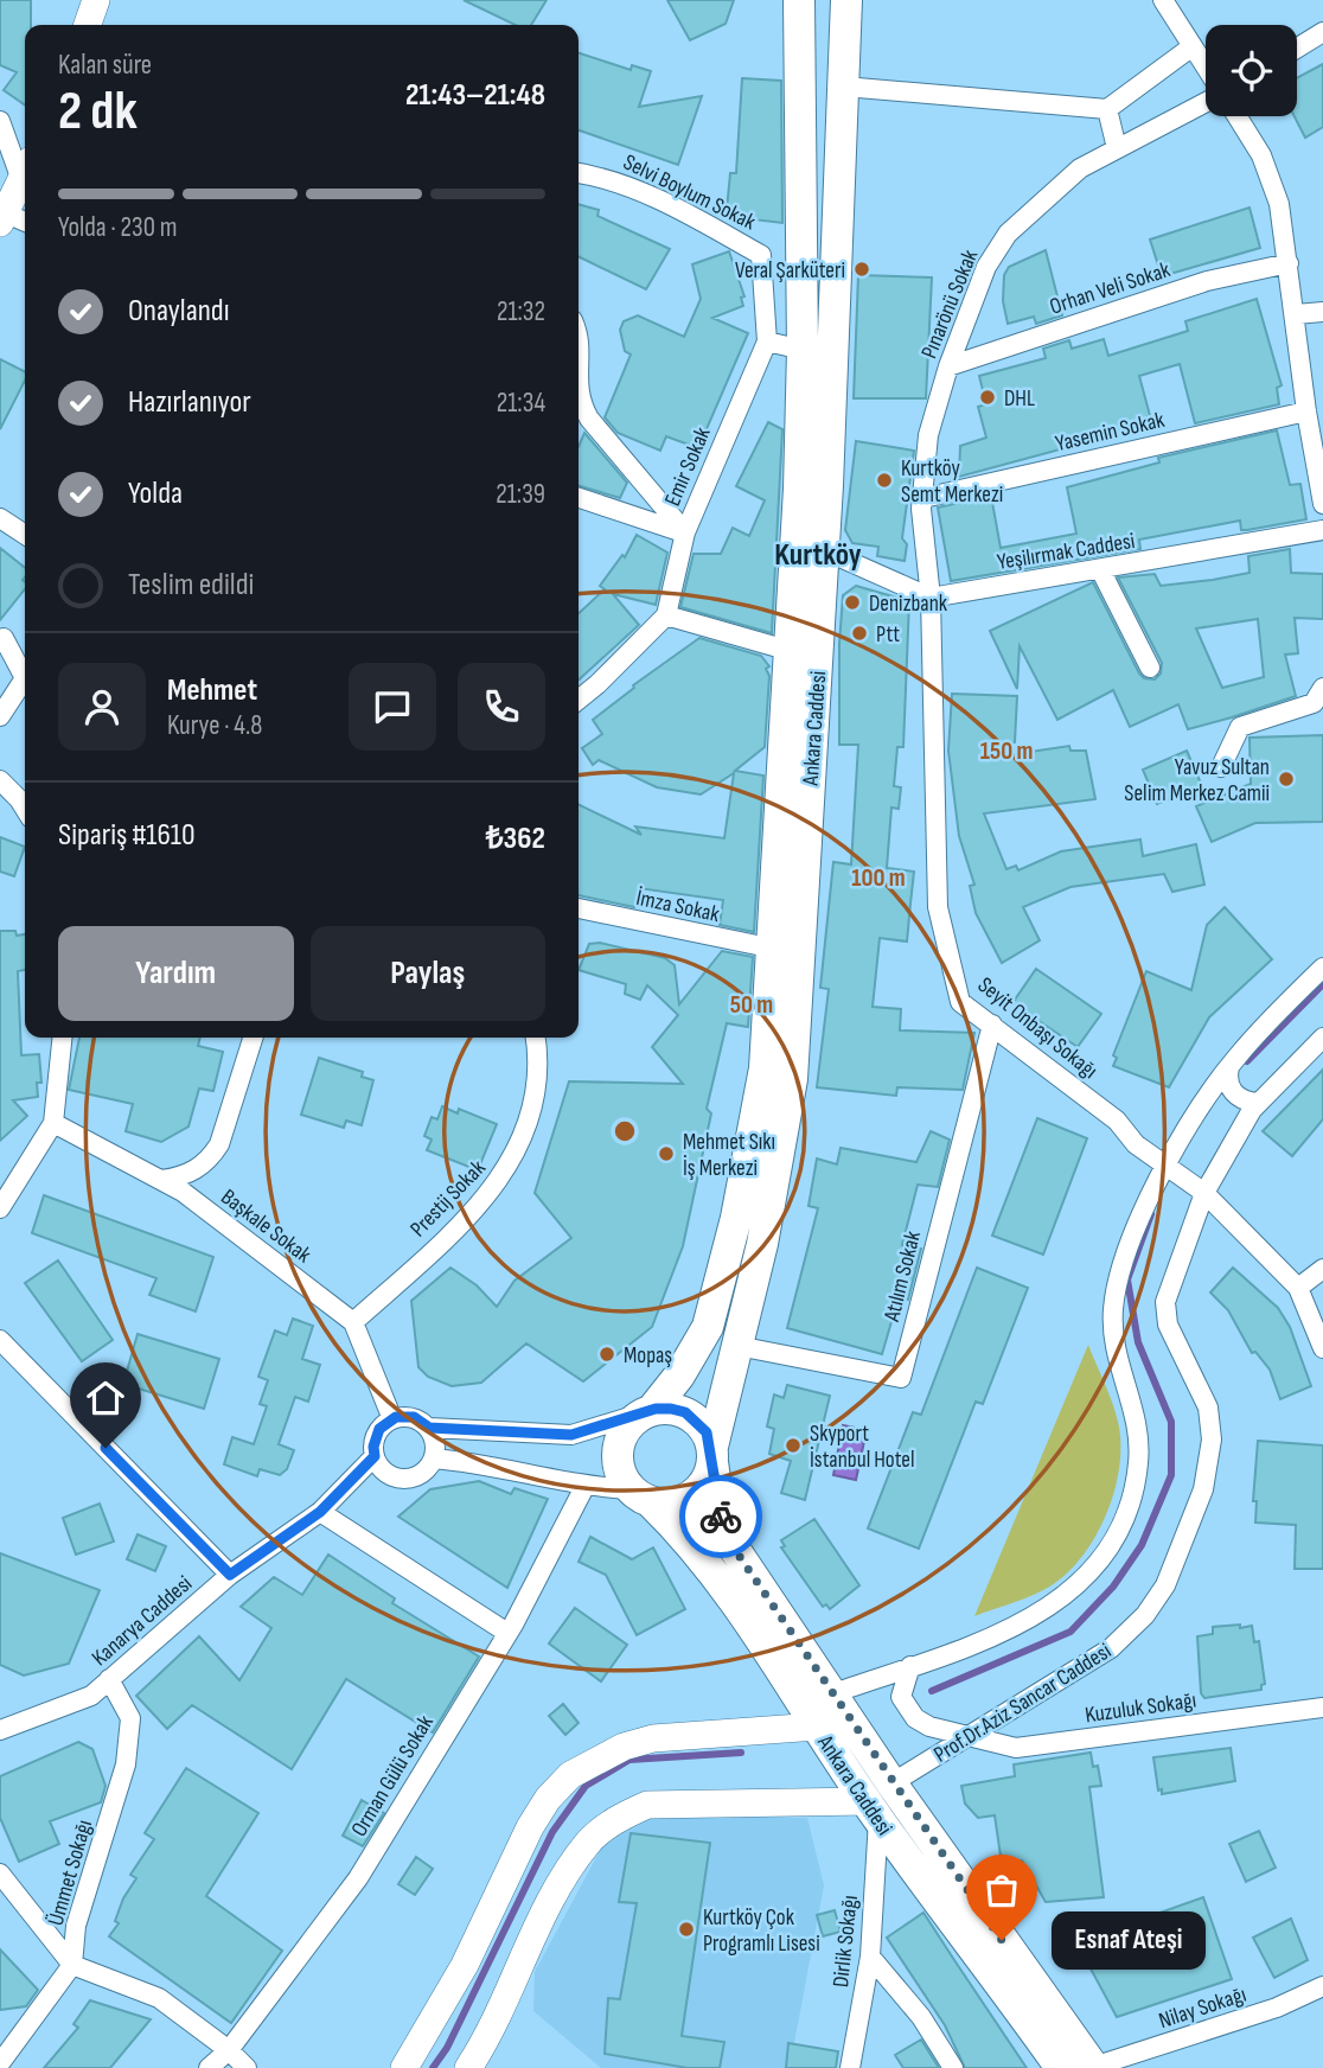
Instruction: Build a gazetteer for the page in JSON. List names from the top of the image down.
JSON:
{
  "streets": {
    "main road": ["Ankara Caddesi"],
    "street": [
      "Selvi Boylum Sokak",
      "Orhan Veli Sokak",
      "Pınarönü Sokak",
      "Yasemin Sokak",
      "Emir Sokak",
      "Yeşilırmak Caddesi",
      "İmza Sokak",
      "Seyit Onbaşı Sokağı",
      "Prestij Sokak",
      "Başkale Sokak",
      "Atılım Sokak",
      "Kanarya Caddesi",
      "Prof.Dr.Aziz Sancar Caddesi",
      "Kuzuluk Sokağı",
      "Orman Gülü Sokak",
      "Ümmet Sokağı",
      "Dirlik Sokağı",
      "Nilay Sokağı"
    ]
  },
  "crossings": [
    ["Selvi Boylum Sokak", "Emir Sokak"],
    ["Selvi Boylum Sokak", "Ankara Caddesi"],
    ["Orhan Veli Sokak", "Pınarönü Sokak"],
    ["Pınarönü Sokak", "Yasemin Sokak"],
    ["Pınarönü Sokak", "Yeşilırmak Caddesi"],
    ["Pınarönü Sokak", "Seyit Onbaşı Sokağı"],
    ["Yeşilırmak Caddesi", "Seyit Onbaşı Sokağı"],
    ["Ankara Caddesi", "İmza Sokak"],
    ["Ankara Caddesi", "Atılım Sokak"],
    ["Ankara Caddesi", "Prof.Dr.Aziz Sancar Caddesi"],
    ["Ankara Caddesi", "Dirlik Sokağı"],
    ["Ankara Caddesi", "Nilay Sokağı"],
    ["Seyit Onbaşı Sokağı", "Atılım Sokak"],
    ["Seyit Onbaşı Sokağı", "Prof.Dr.Aziz Sancar Caddesi"],
    ["Prestij Sokak", "Başkale Sokak"],
    ["Kanarya Caddesi", "Ümmet Sokağı"],
    ["Prof.Dr.Aziz Sancar Caddesi", "Kuzuluk Sokağı"],
    ["Prof.Dr.Aziz Sancar Caddesi", "Dirlik Sokağı"]
  ],
  "districts": ["Kurtköy"],
  "places": [
    "Veral Şarküteri",
    "DHL",
    "Kurtköy Semt Merkezi",
    "Denizbank",
    "Ptt",
    "Yavuz Sultan Selim Merkez Camii",
    "Mehmet Sıkı İş Merkezi",
    "Mopaş",
    "Skyport İstanbul Hotel",
    "Kurtköy Çok Programlı Lisesi",
    "Esnaf Ateşi"
  ],
  "page": {
    "heading": ["2 dk", "Kalan süre", "21:43–21:48"],
    "panel": [
      "Mehmet",
      "Kurye · 4.8",
      "Sipariş #1610",
      "₺362"
    ],
    "bar": "Yolda · 230 m",
    "list": [
      ["Onaylandı", "21:32"],
      ["Hazırlanıyor", "21:34"],
      ["Yolda", "21:39"],
      "Teslim edildi"
    ],
    "buttons": ["Yardım", "Paylaş"],
    "bubble": "Esnaf Ateşi"
  },
  "rings": ["150 m", "100 m", "50 m"]
}
